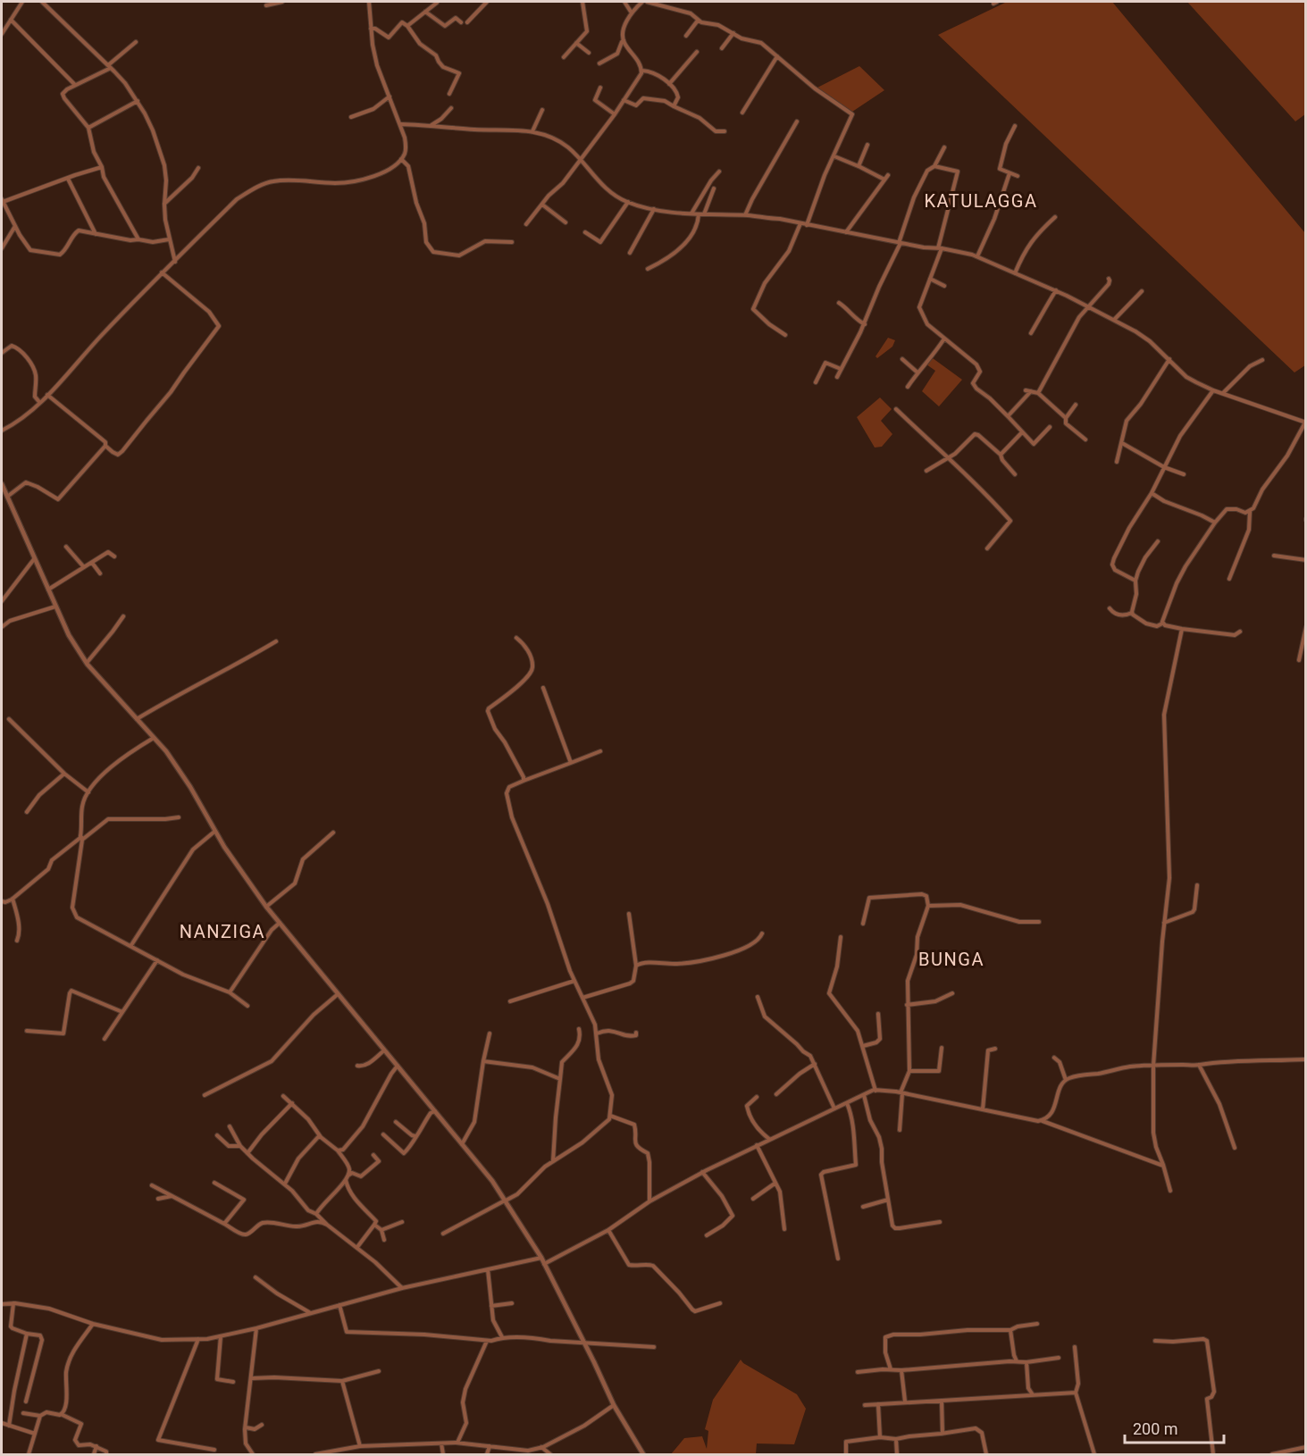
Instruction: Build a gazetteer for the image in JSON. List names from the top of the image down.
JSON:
{
  "districts": ["KATULAGGA", "NANZIGA", "BUNGA"],
  "scale_bar": "200 m"
}
